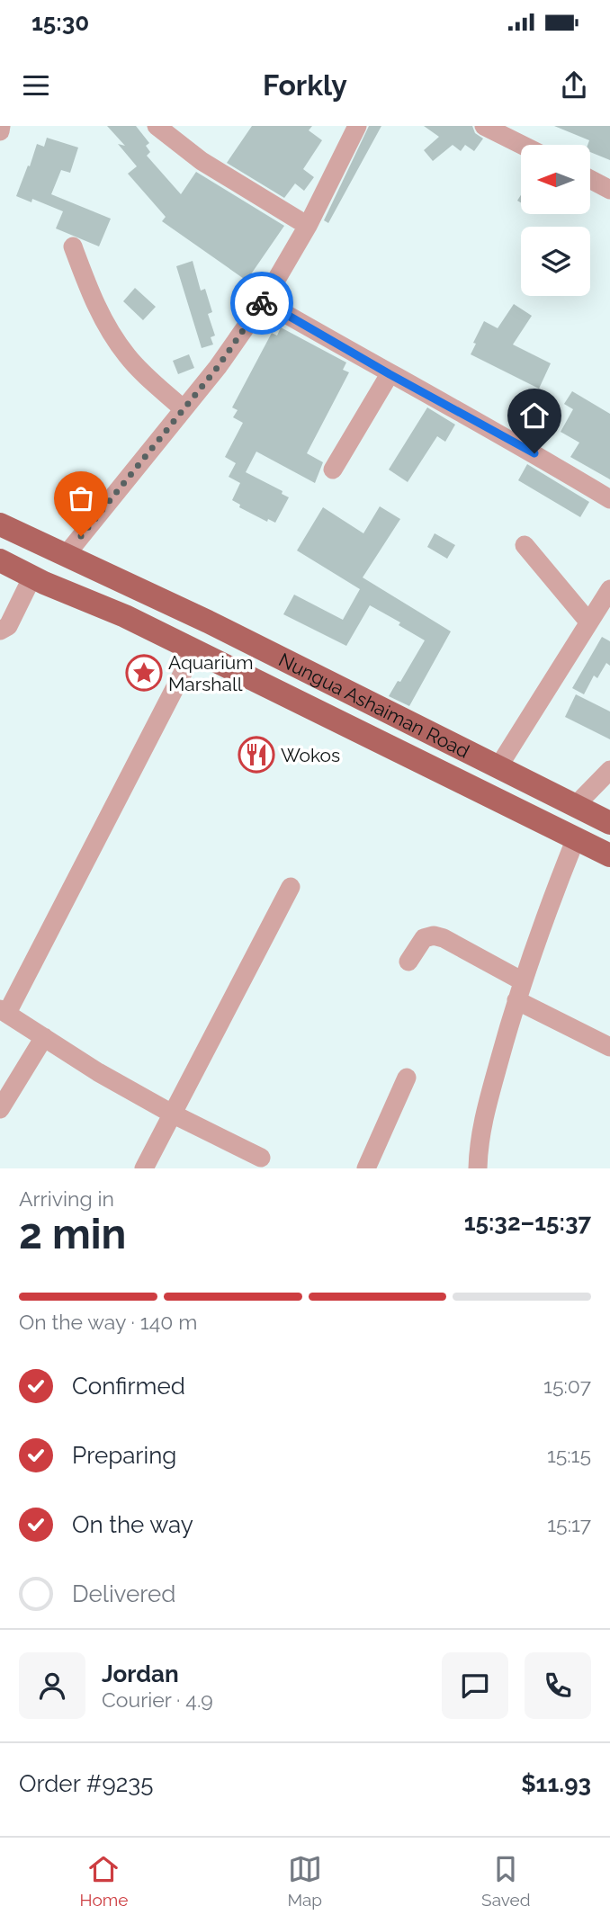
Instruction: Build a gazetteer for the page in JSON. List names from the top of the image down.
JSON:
{
  "streets": {
    "main road": ["Nungua Ashaiman Road"]
  },
  "places": {
    "place": ["Aquarium Marshall"],
    "restaurant": ["Wokos"]
  },
  "north": "left",
  "page": {
    "status": "15:30",
    "header": "Forkly",
    "heading": ["2 min", "Arriving in", "15:32–15:37"],
    "panel": [
      "Jordan",
      "Courier · 4.9",
      "Order #9235",
      "$11.93"
    ],
    "bar": "On the way · 140 m",
    "list": [
      ["Confirmed", "15:07"],
      ["Preparing", "15:15"],
      ["On the way", "15:17"],
      "Delivered"
    ],
    "tabs": ["Home", "Map", "Saved"]
  }
}
